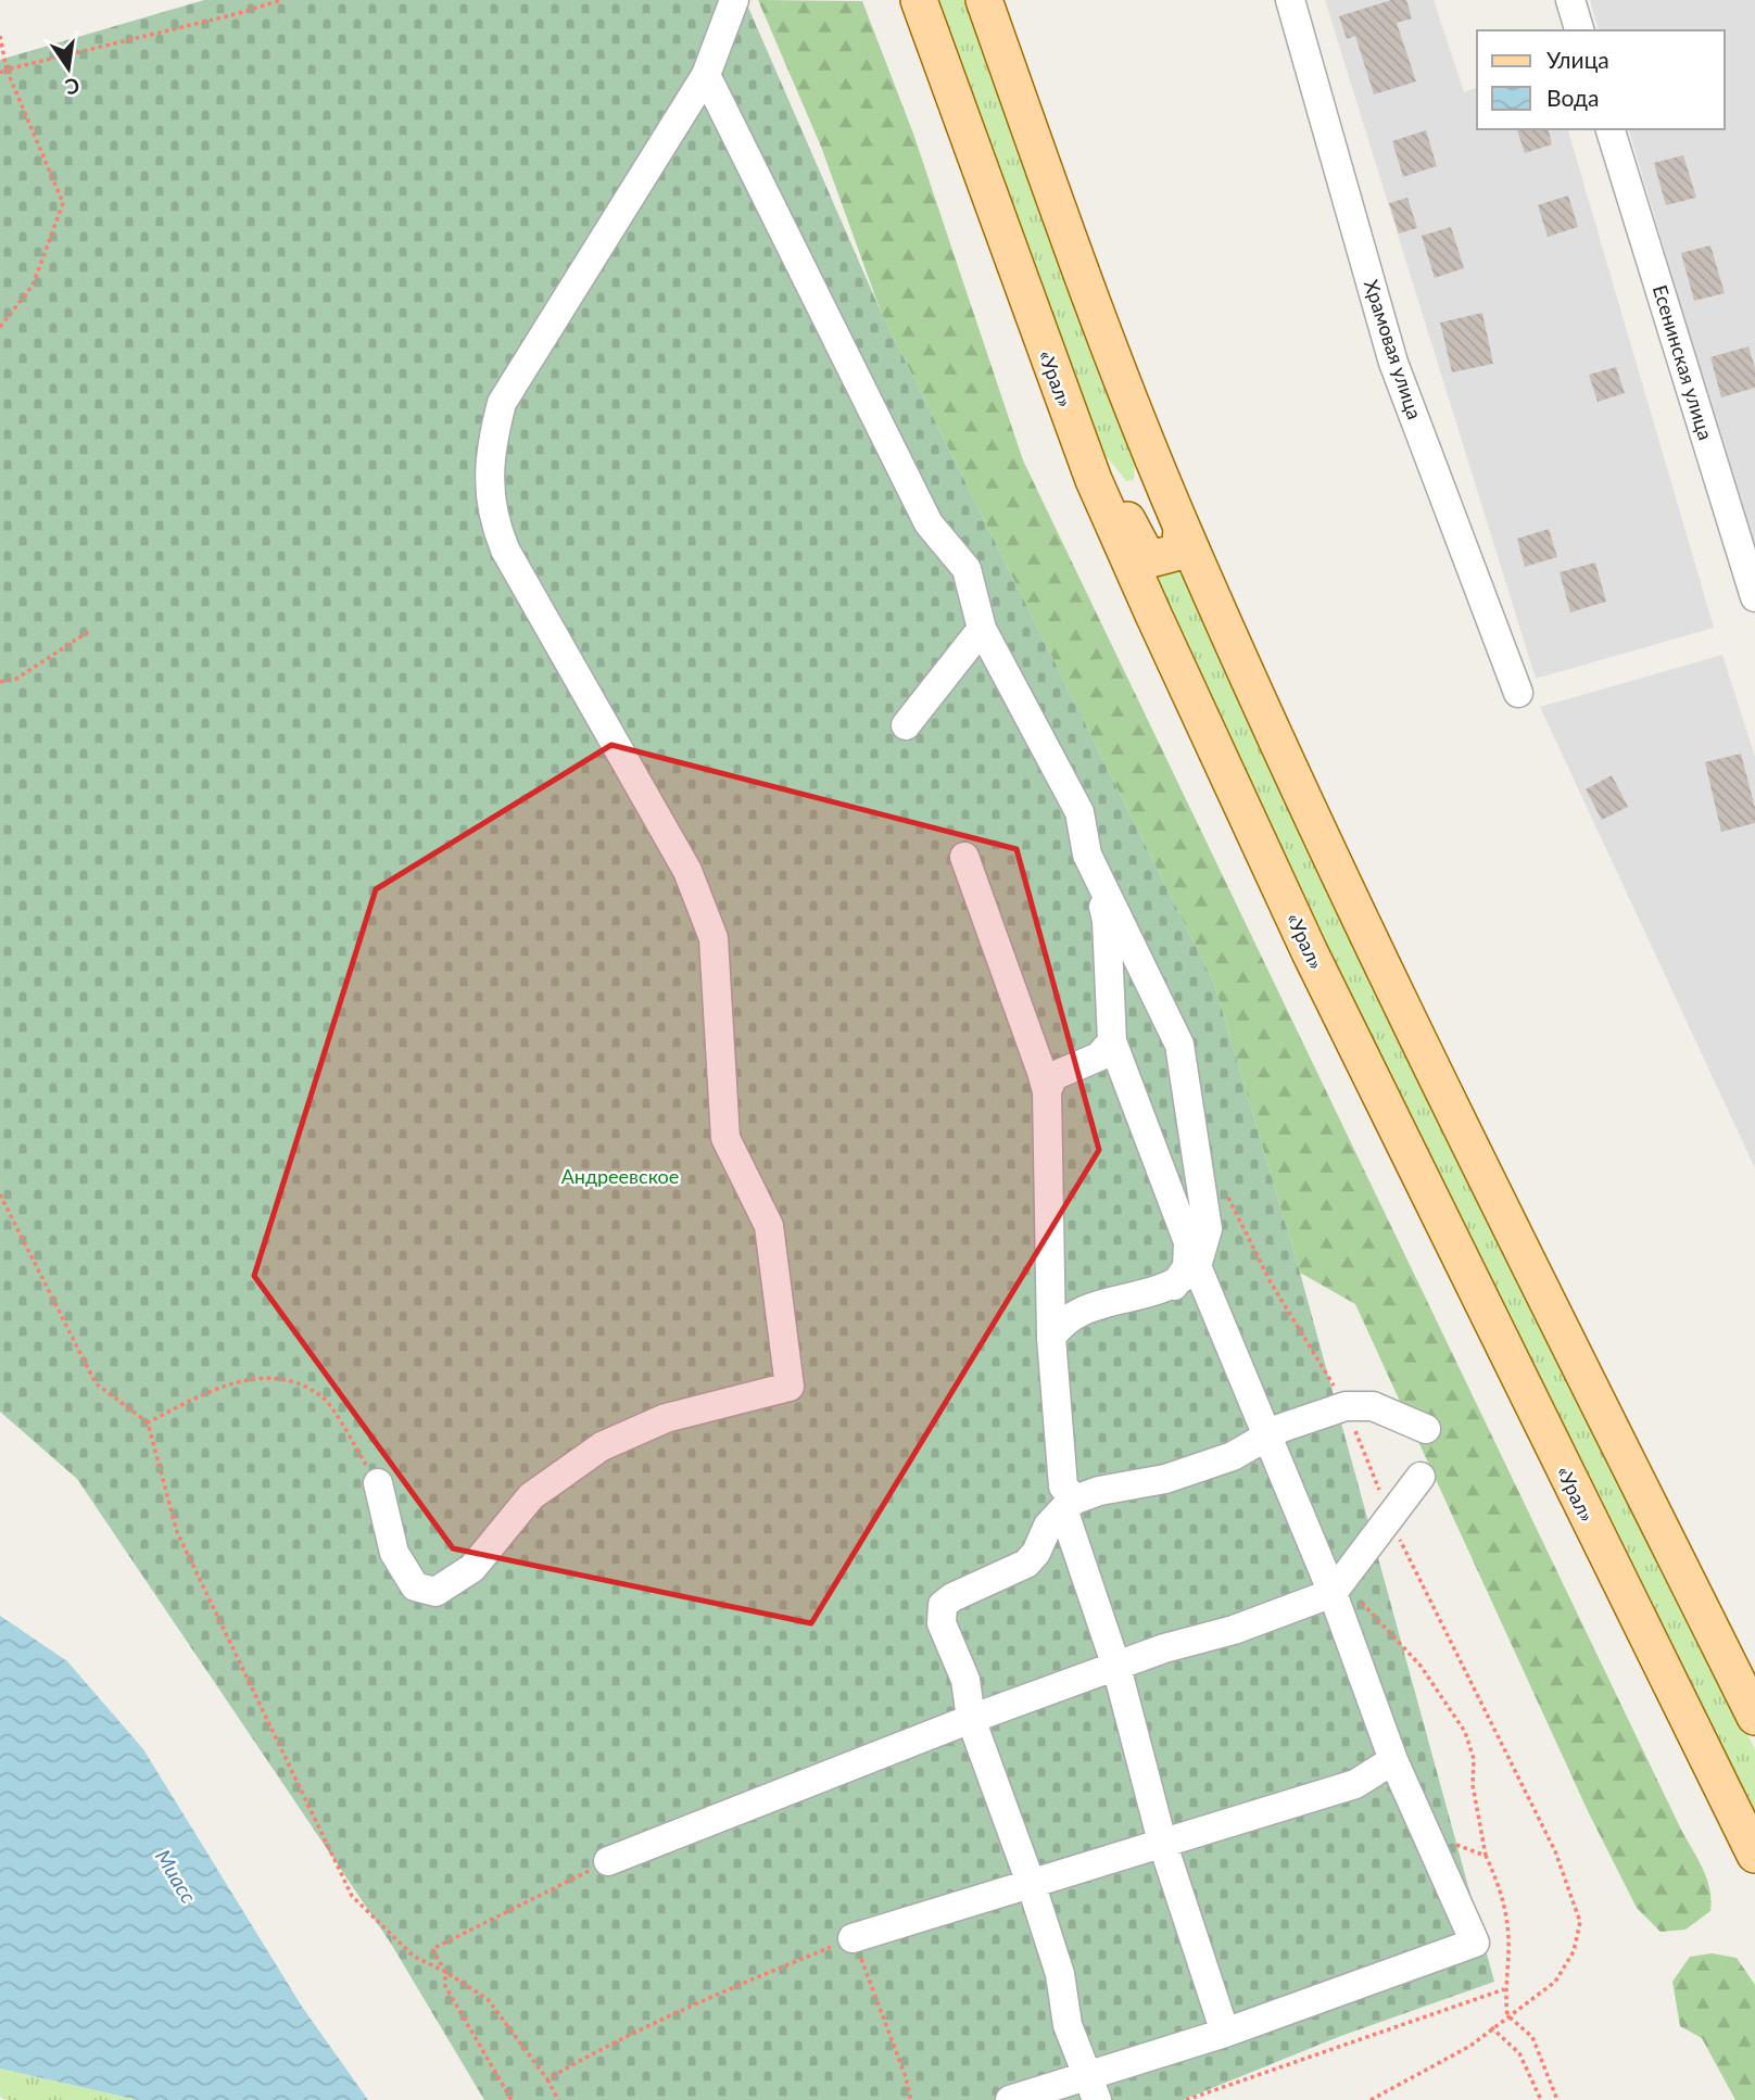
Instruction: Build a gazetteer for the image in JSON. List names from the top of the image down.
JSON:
{
  "streets": {
    "main road": ["«Урал»"],
    "street": ["Храмовая улица", "Есенинская улица"]
  },
  "water": ["Миасс"],
  "parks": ["Андреевское"],
  "legend": ["Улица", "Вода"],
  "north": "bottom"
}
